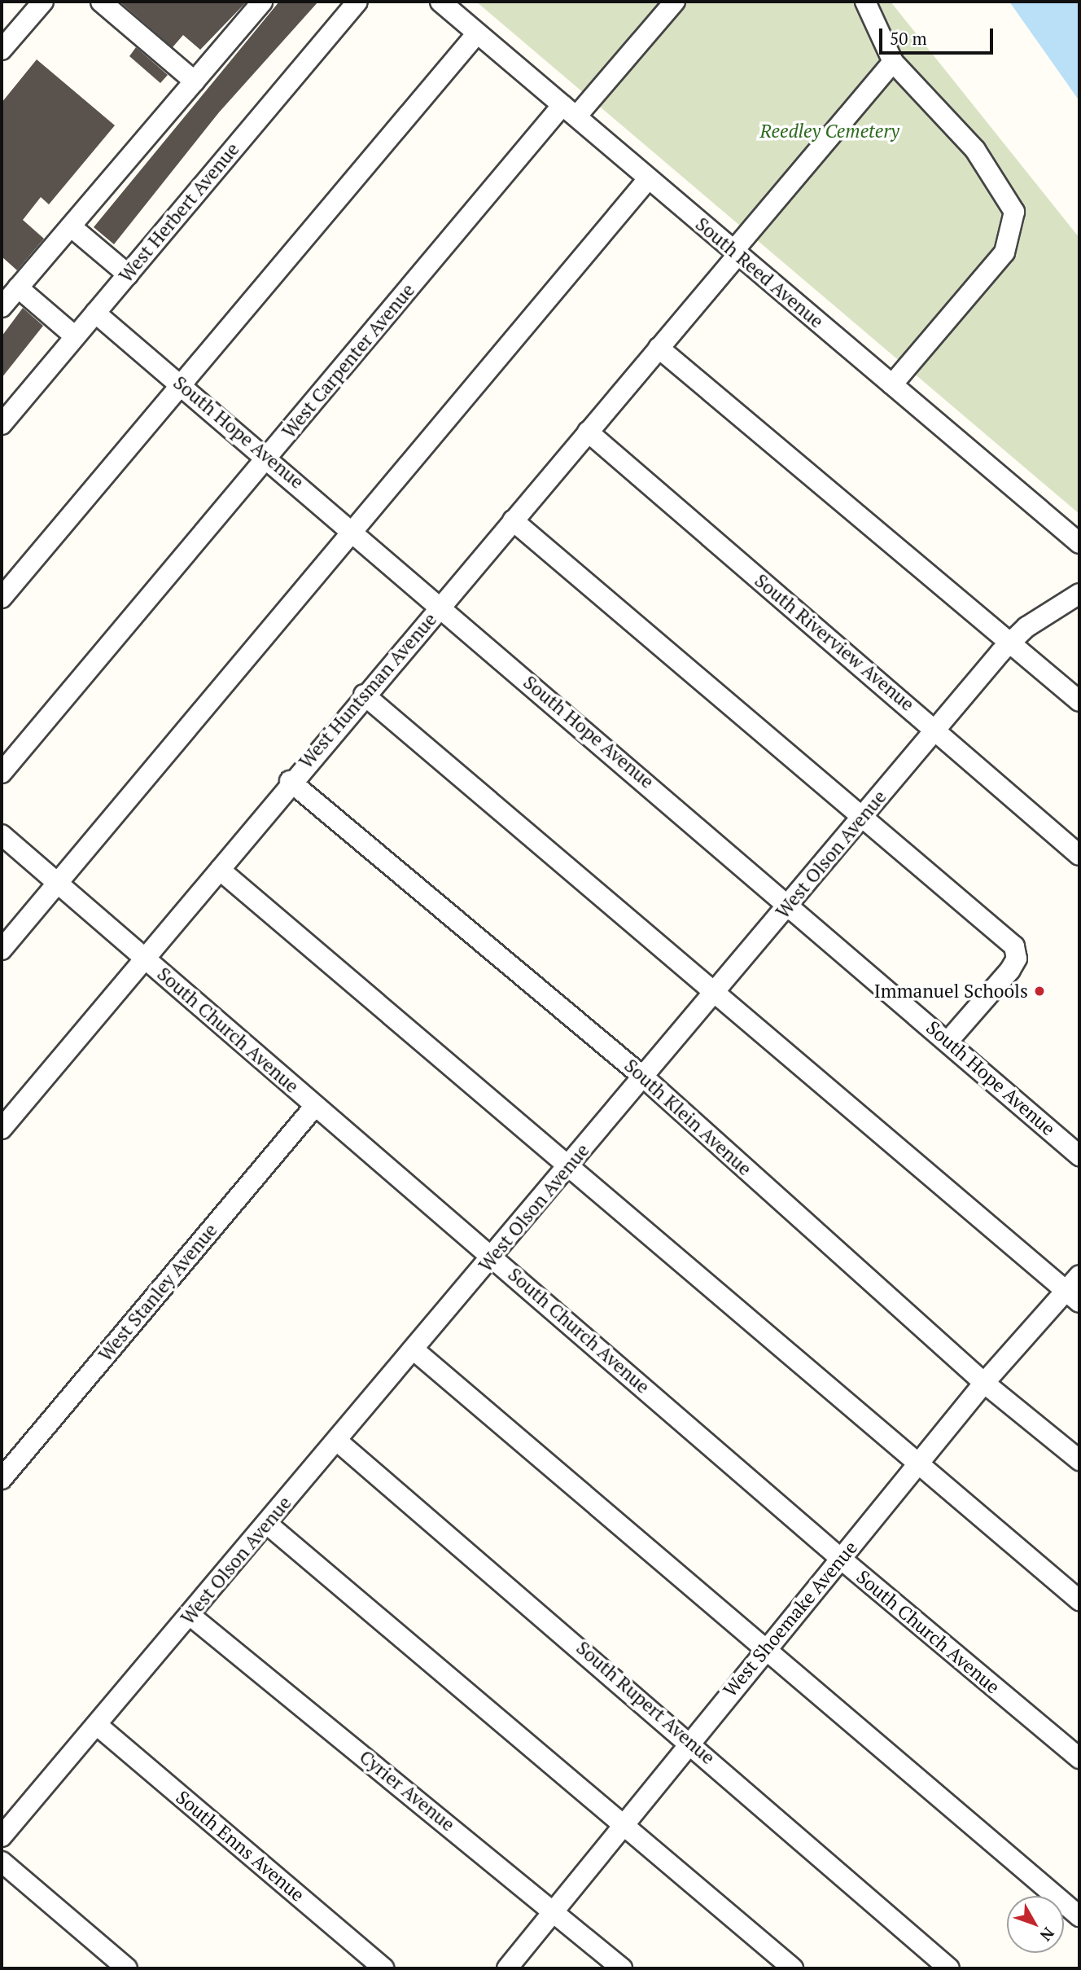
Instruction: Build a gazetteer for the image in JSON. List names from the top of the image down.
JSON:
{
  "streets": {
    "street": [
      "West Herbert Avenue",
      "South Reed Avenue",
      "West Carpenter Avenue",
      "South Hope Avenue",
      "South Riverview Avenue",
      "West Huntsman Avenue",
      "West Olson Avenue",
      "South Church Avenue",
      "South Klein Avenue",
      "West Stanley Avenue",
      "West Shoemake Avenue",
      "South Rupert Avenue",
      "Cyrier Avenue",
      "South Enns Avenue"
    ]
  },
  "crossings": [
    ["West Herbert Avenue", "South Hope Avenue"],
    ["South Reed Avenue", "West Carpenter Avenue"],
    ["South Reed Avenue", "West Huntsman Avenue"],
    ["West Carpenter Avenue", "South Hope Avenue"],
    ["South Hope Avenue", "West Huntsman Avenue"],
    ["South Hope Avenue", "West Olson Avenue"],
    ["South Riverview Avenue", "West Huntsman Avenue"],
    ["South Riverview Avenue", "West Olson Avenue"],
    ["West Huntsman Avenue", "South Church Avenue"],
    ["West Huntsman Avenue", "South Klein Avenue"],
    ["West Olson Avenue", "South Church Avenue"],
    ["West Olson Avenue", "South Klein Avenue"],
    ["West Olson Avenue", "South Rupert Avenue"],
    ["West Olson Avenue", "Cyrier Avenue"],
    ["West Olson Avenue", "South Enns Avenue"],
    ["South Church Avenue", "West Stanley Avenue"],
    ["South Church Avenue", "West Shoemake Avenue"],
    ["South Klein Avenue", "West Shoemake Avenue"],
    ["West Shoemake Avenue", "South Rupert Avenue"],
    ["West Shoemake Avenue", "Cyrier Avenue"]
  ],
  "parks": ["Reedley Cemetery"],
  "places": ["Immanuel Schools"],
  "scale_bar": "50 m",
  "north": "bottom right"
}
